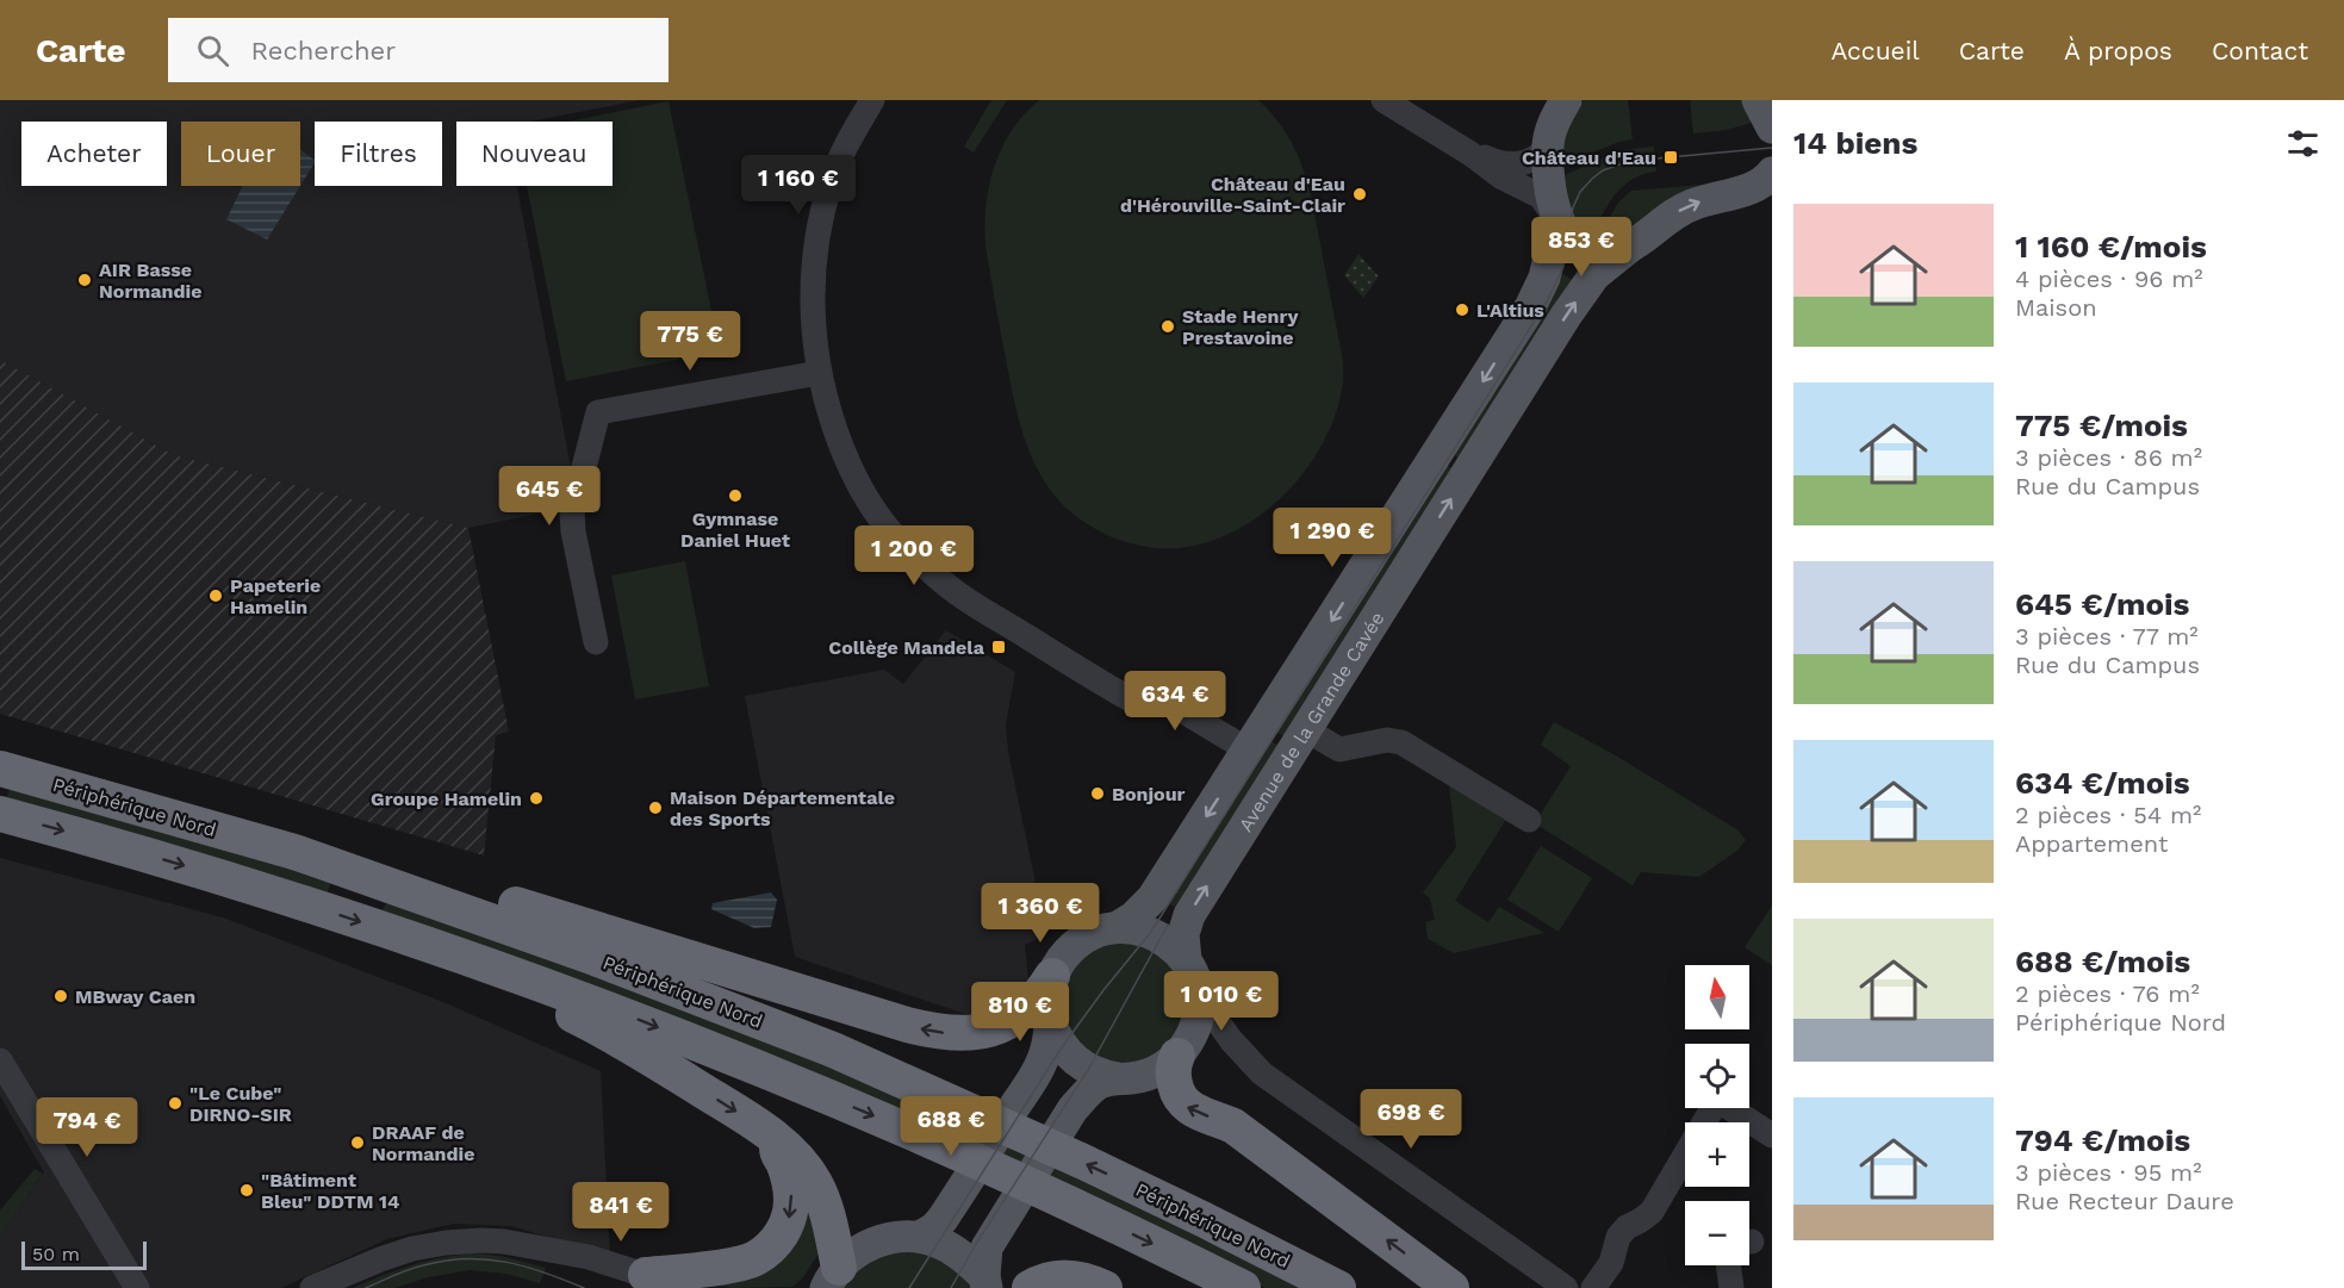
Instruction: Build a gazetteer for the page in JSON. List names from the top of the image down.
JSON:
{
  "streets": {
    "highway": ["Périphérique Nord"],
    "main road": ["Avenue de la Grande Cavée"]
  },
  "places": {
    "transit": ["Château d'Eau", "Collège Mandela"],
    "other": [
      "Château d'Eau d'Hérouville-Saint-Clair",
      "AIR Basse Normandie",
      "L'Altius",
      "Stade Henry Prestavoine",
      "Gymnase Daniel Huet",
      "Papeterie Hamelin",
      "Bonjour",
      "Groupe Hamelin",
      "Maison Départementale des Sports",
      "MBway Caen",
      "\"Le Cube\" DIRNO-SIR",
      "DRAAF de Normandie",
      "\"Bâtiment Bleu\" DDTM 14"
    ]
  },
  "scale_bar": "50 m",
  "north": "top",
  "page": {
    "header": "Carte",
    "search": "Rechercher",
    "nav": [
      "Accueil",
      "Carte",
      "À propos",
      "Contact"
    ],
    "heading": "14 biens",
    "chip": [
      "Acheter",
      "Louer",
      "Filtres",
      "Nouveau"
    ],
    "price": [
      "1 160 €",
      "853 €",
      "775 €",
      "645 €",
      "1 290 €",
      "1 200 €",
      "634 €",
      "1 360 €",
      "1 010 €",
      "810 €",
      "698 €",
      "688 €",
      "794 €",
      "841 €"
    ],
    "list": [
      {
        "name": "1 160 €/mois",
        "note": "4 pièces · 96 m² · Maison"
      },
      {
        "name": "775 €/mois",
        "note": "3 pièces · 86 m² · Rue du Campus"
      },
      {
        "name": "645 €/mois",
        "note": "3 pièces · 77 m² · Rue du Campus"
      },
      {
        "name": "634 €/mois",
        "note": "2 pièces · 54 m² · Appartement"
      },
      {
        "name": "688 €/mois",
        "note": "2 pièces · 76 m² · Périphérique Nord"
      },
      {
        "name": "794 €/mois",
        "note": "3 pièces · 95 m² · Rue Recteur Daure"
      }
    ],
    "map_buttons": ["+", "−"],
    "scale": "50 m"
  }
}
